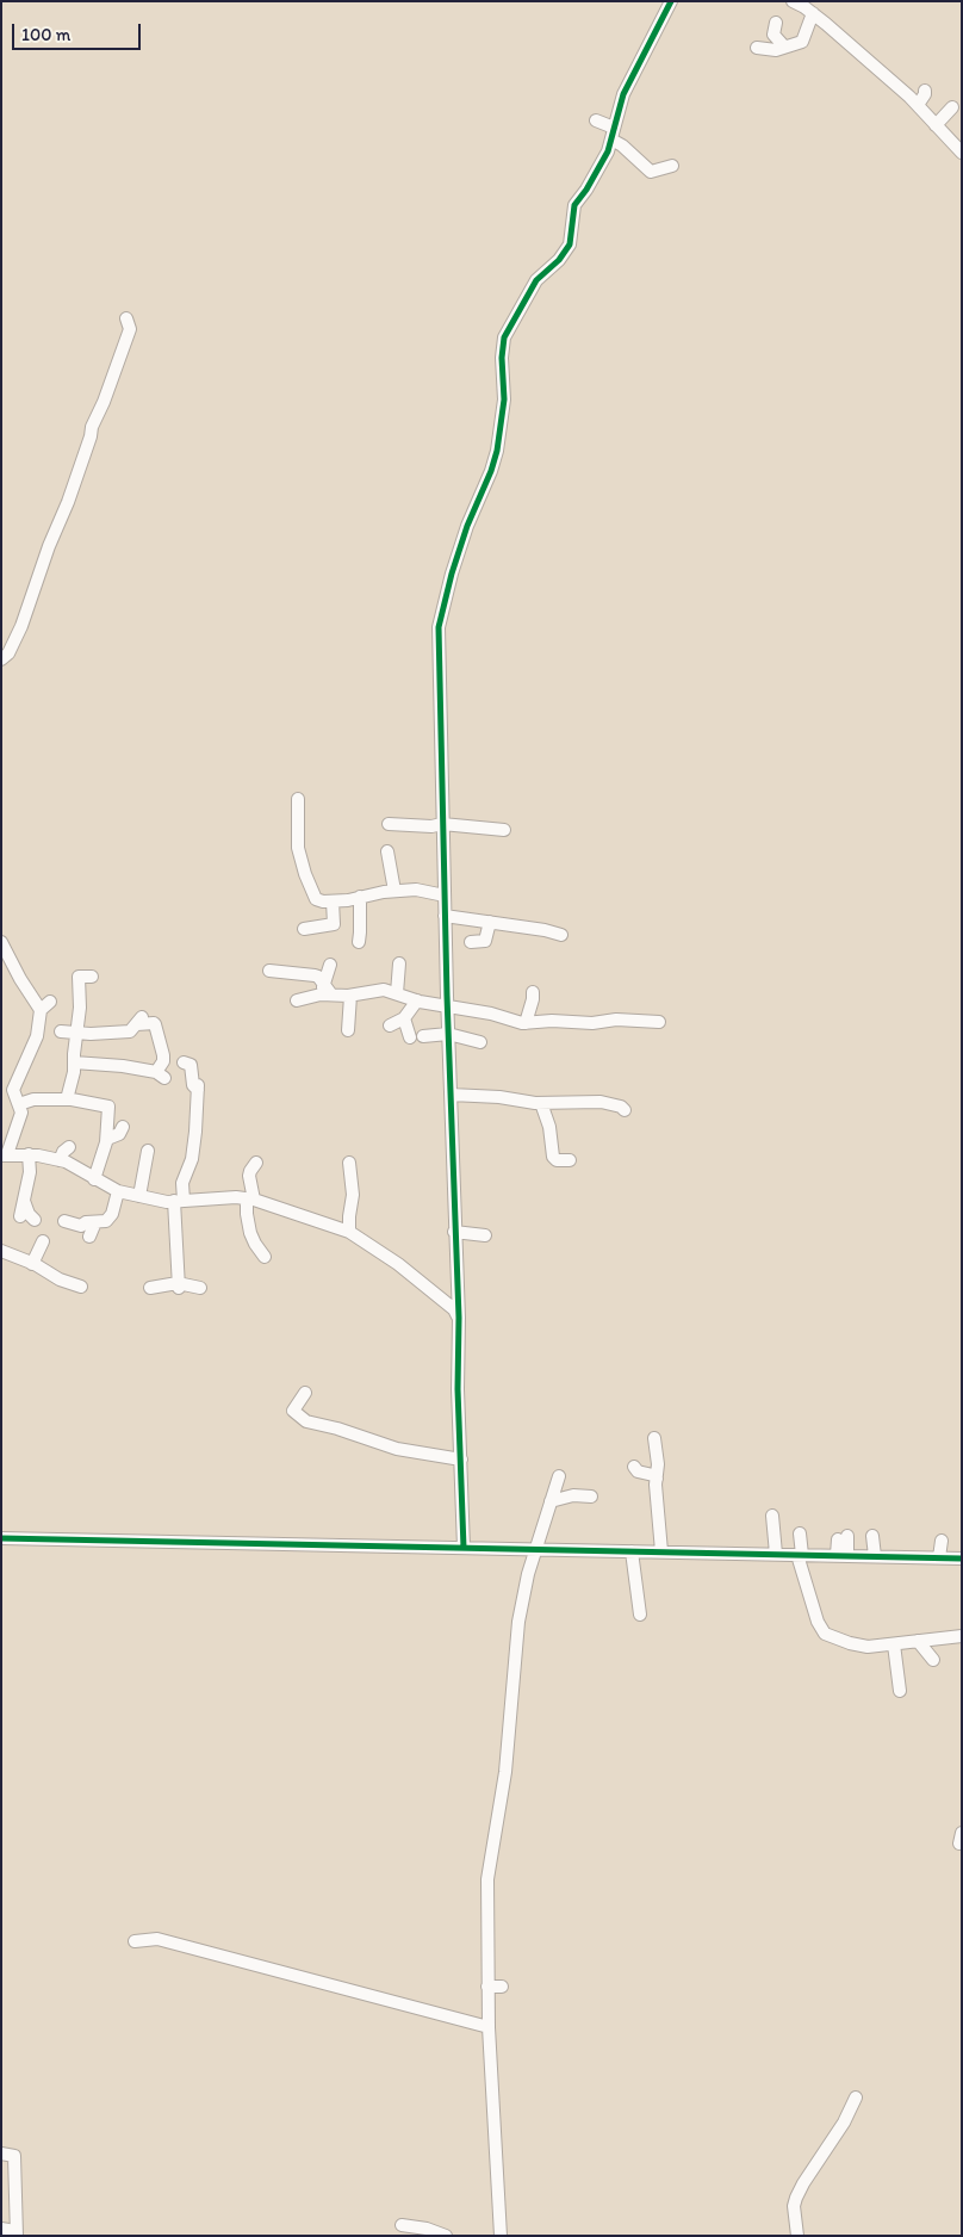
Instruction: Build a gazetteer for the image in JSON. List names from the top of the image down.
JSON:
{
  "scale_bar": "100 m"
}
